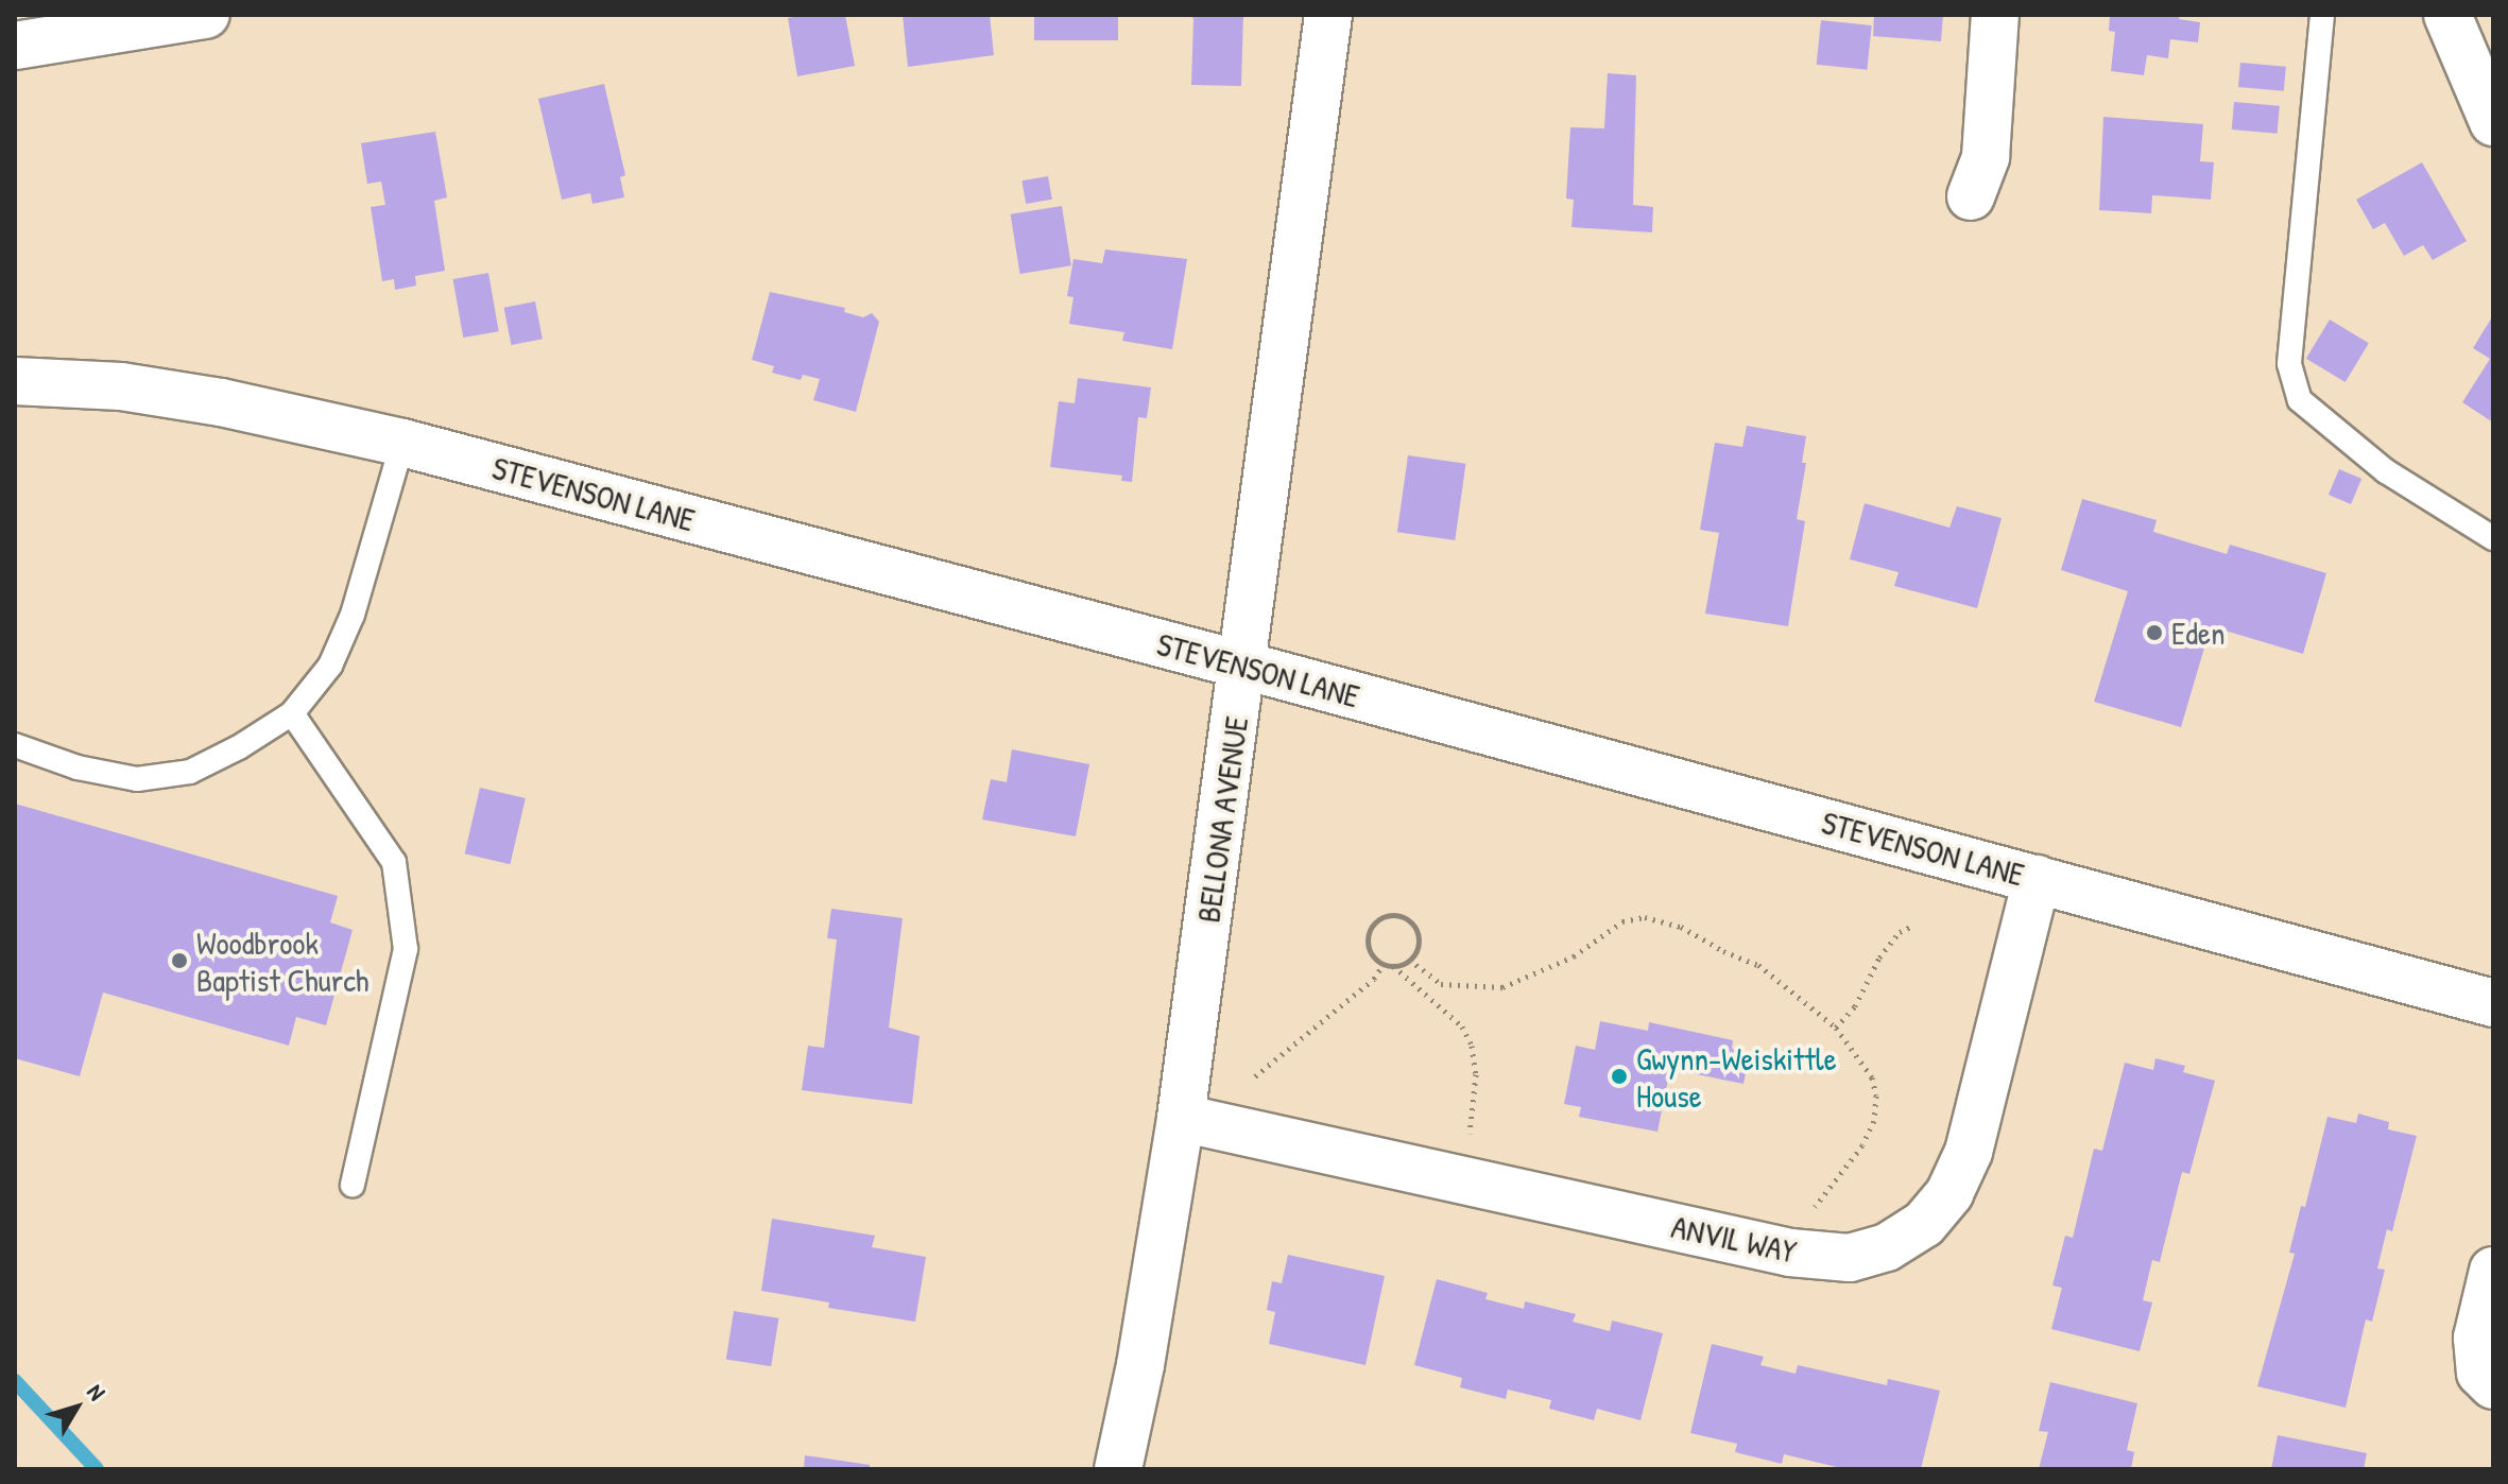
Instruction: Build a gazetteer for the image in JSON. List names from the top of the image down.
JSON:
{
  "streets": {
    "street": ["STEVENSON LANE", "BELLONA AVENUE", "ANVIL WAY"]
  },
  "crossings": [
    ["STEVENSON LANE", "BELLONA AVENUE"],
    ["STEVENSON LANE", "ANVIL WAY"],
    ["BELLONA AVENUE", "ANVIL WAY"]
  ],
  "places": ["Eden", "Woodbrook Baptist Church", "Gwynn-Weiskittle House"],
  "north": "top right"
}
